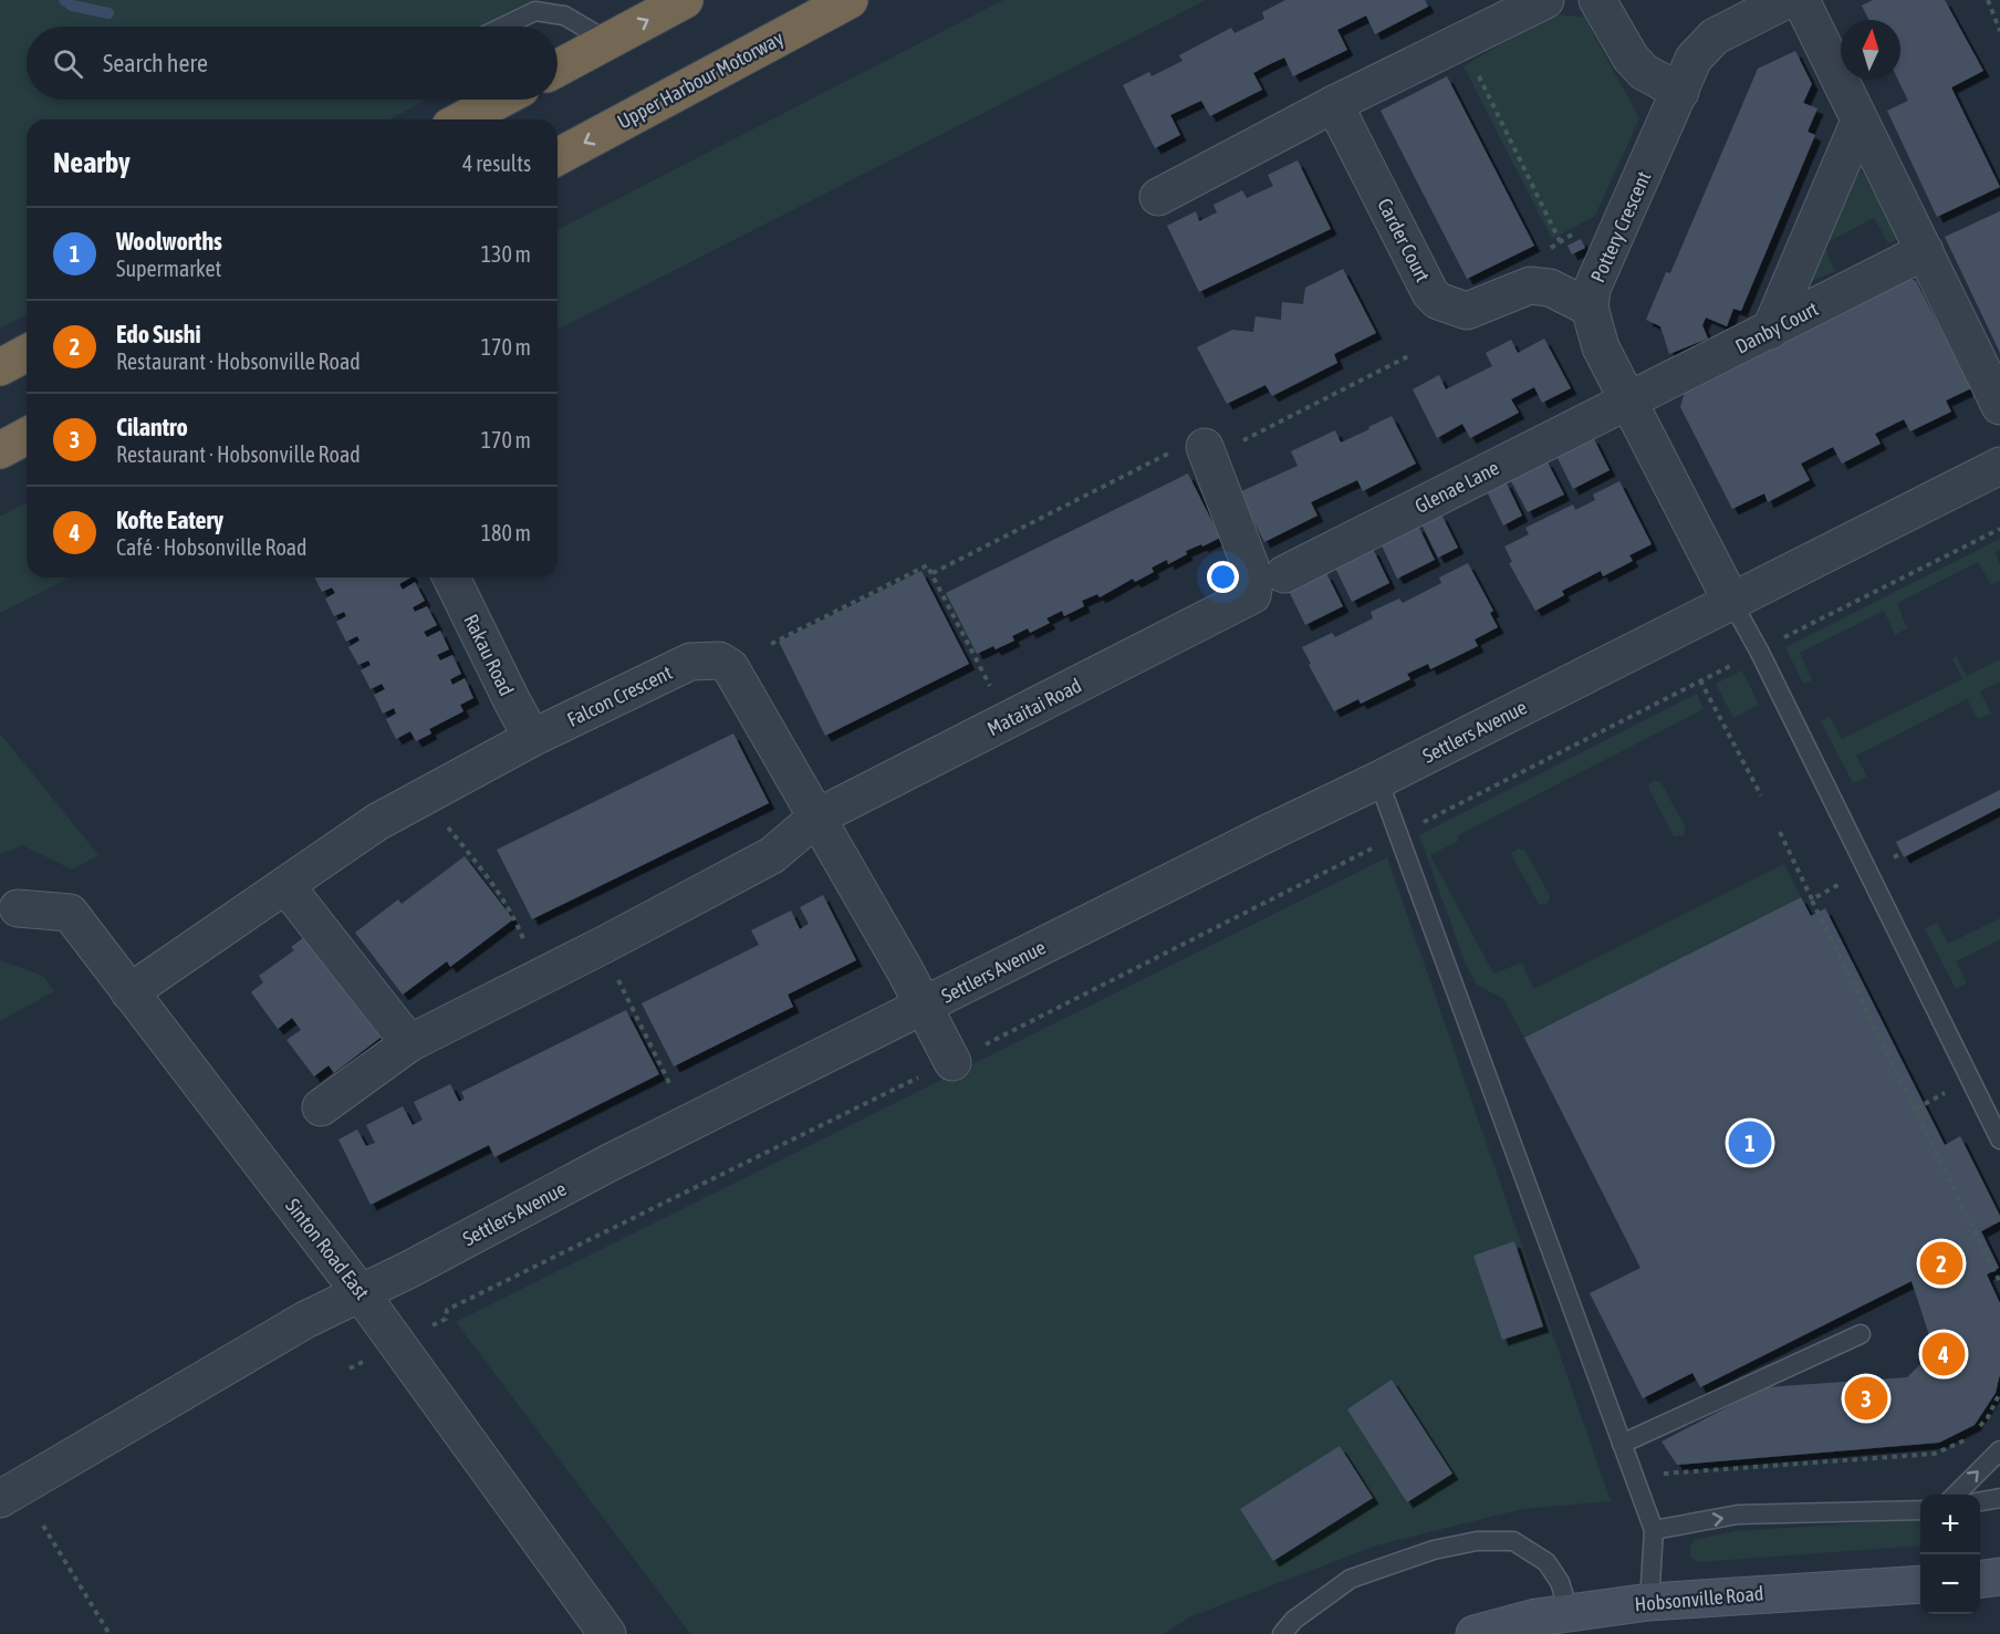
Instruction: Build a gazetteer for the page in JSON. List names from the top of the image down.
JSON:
{
  "streets": {
    "highway": ["Upper Harbour Motorway"],
    "main road": ["Hobsonville Road"],
    "street": [
      "Pottery Crescent",
      "Carder Court",
      "Danby Court",
      "Glenae Lane",
      "Rakau Road",
      "Falcon Crescent",
      "Mataitai Road",
      "Settlers Avenue",
      "Sinton Road East"
    ]
  },
  "crossings": [
    ["Pottery Crescent", "Carder Court"],
    ["Pottery Crescent", "Danby Court"],
    ["Pottery Crescent", "Glenae Lane"],
    ["Pottery Crescent", "Settlers Avenue"],
    ["Danby Court", "Glenae Lane"],
    ["Rakau Road", "Falcon Crescent"],
    ["Falcon Crescent", "Mataitai Road"],
    ["Falcon Crescent", "Settlers Avenue"],
    ["Falcon Crescent", "Sinton Road East"],
    ["Settlers Avenue", "Sinton Road East"]
  ],
  "north": "top",
  "page": {
    "search": "Search here",
    "heading": ["Nearby", "4 results"],
    "list": [
      {
        "mark": "1",
        "name": "Woolworths",
        "note": "Supermarket",
        "value": "130 m"
      },
      {
        "mark": "2",
        "name": "Edo Sushi",
        "note": "Restaurant · Hobsonville Road",
        "value": "170 m"
      },
      {
        "mark": "3",
        "name": "Cilantro",
        "note": "Restaurant · Hobsonville Road",
        "value": "170 m"
      },
      {
        "mark": "4",
        "name": "Kofte Eatery",
        "note": "Café · Hobsonville Road",
        "value": "180 m"
      }
    ],
    "pins": [
      "1",
      "2",
      "4",
      "3"
    ],
    "map_buttons": ["+", "−"]
  }
}
